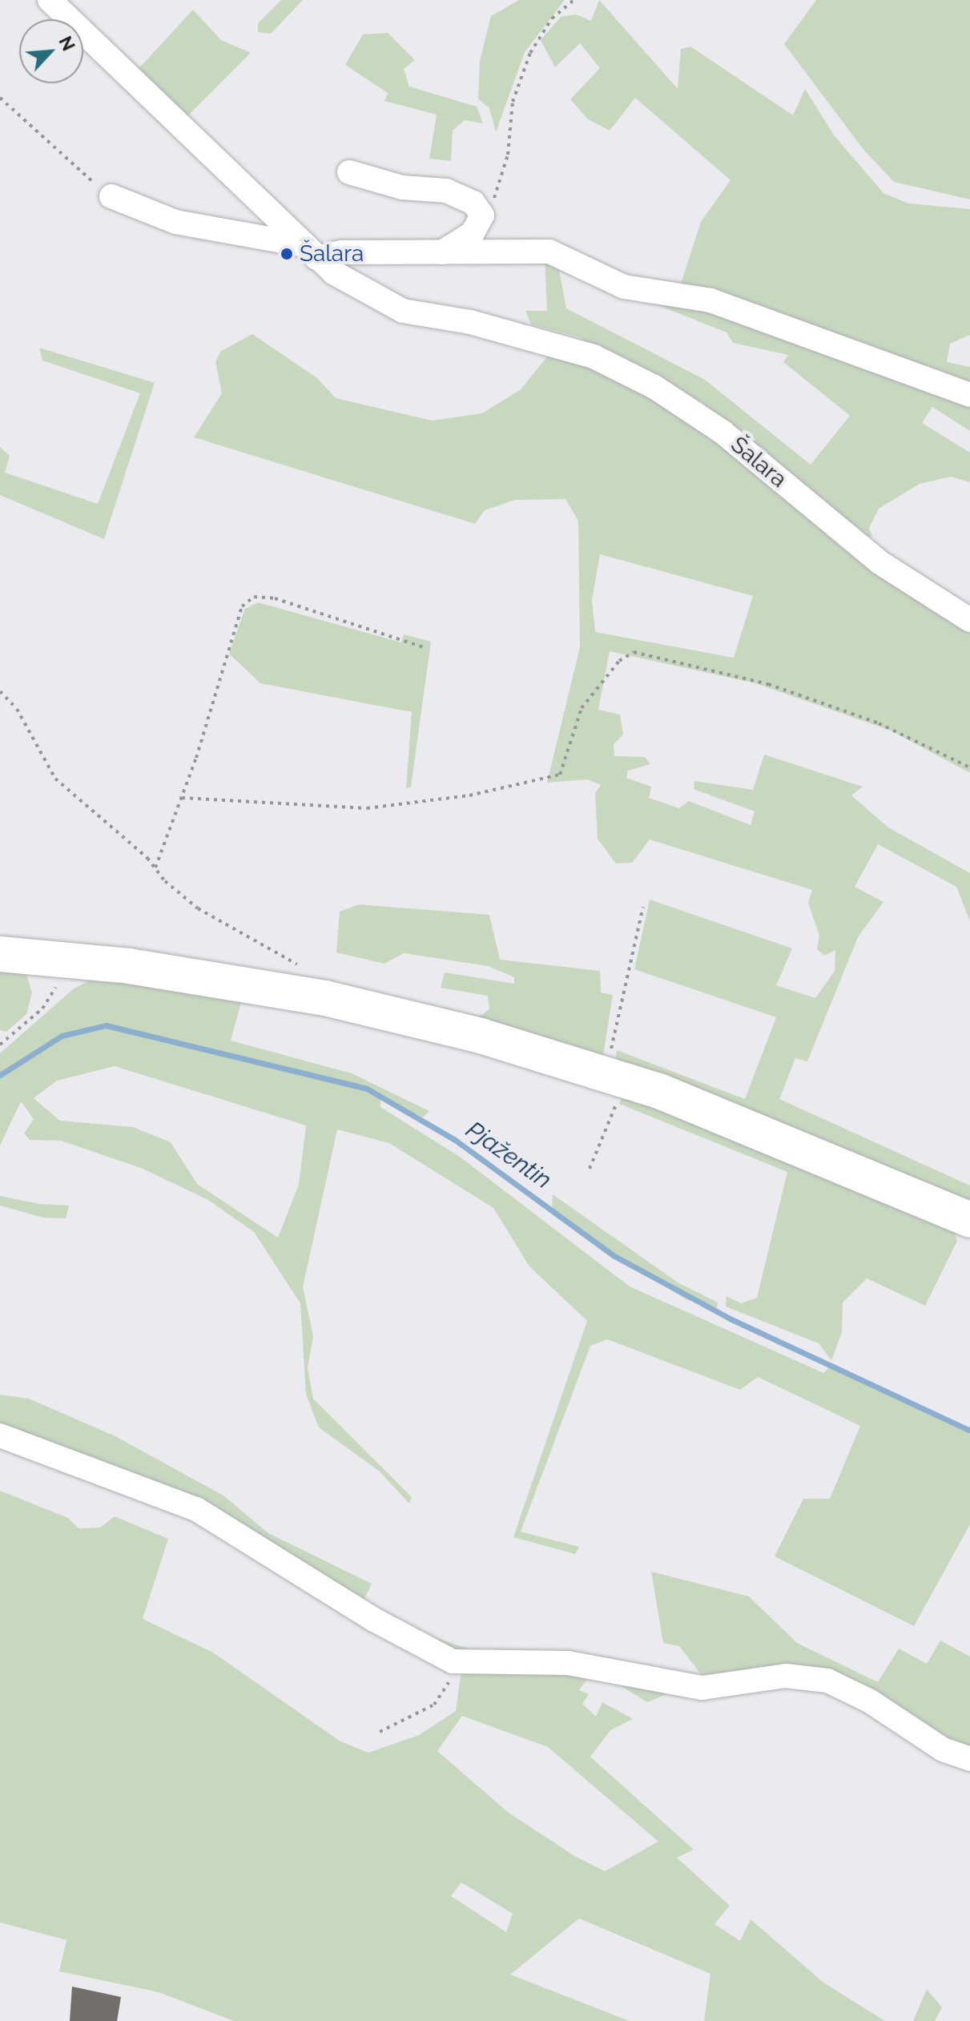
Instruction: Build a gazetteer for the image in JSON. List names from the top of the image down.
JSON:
{
  "streets": {
    "street": ["Šalara"]
  },
  "water": ["Pjažentin"],
  "places": ["Šalara"],
  "north": "top right"
}
